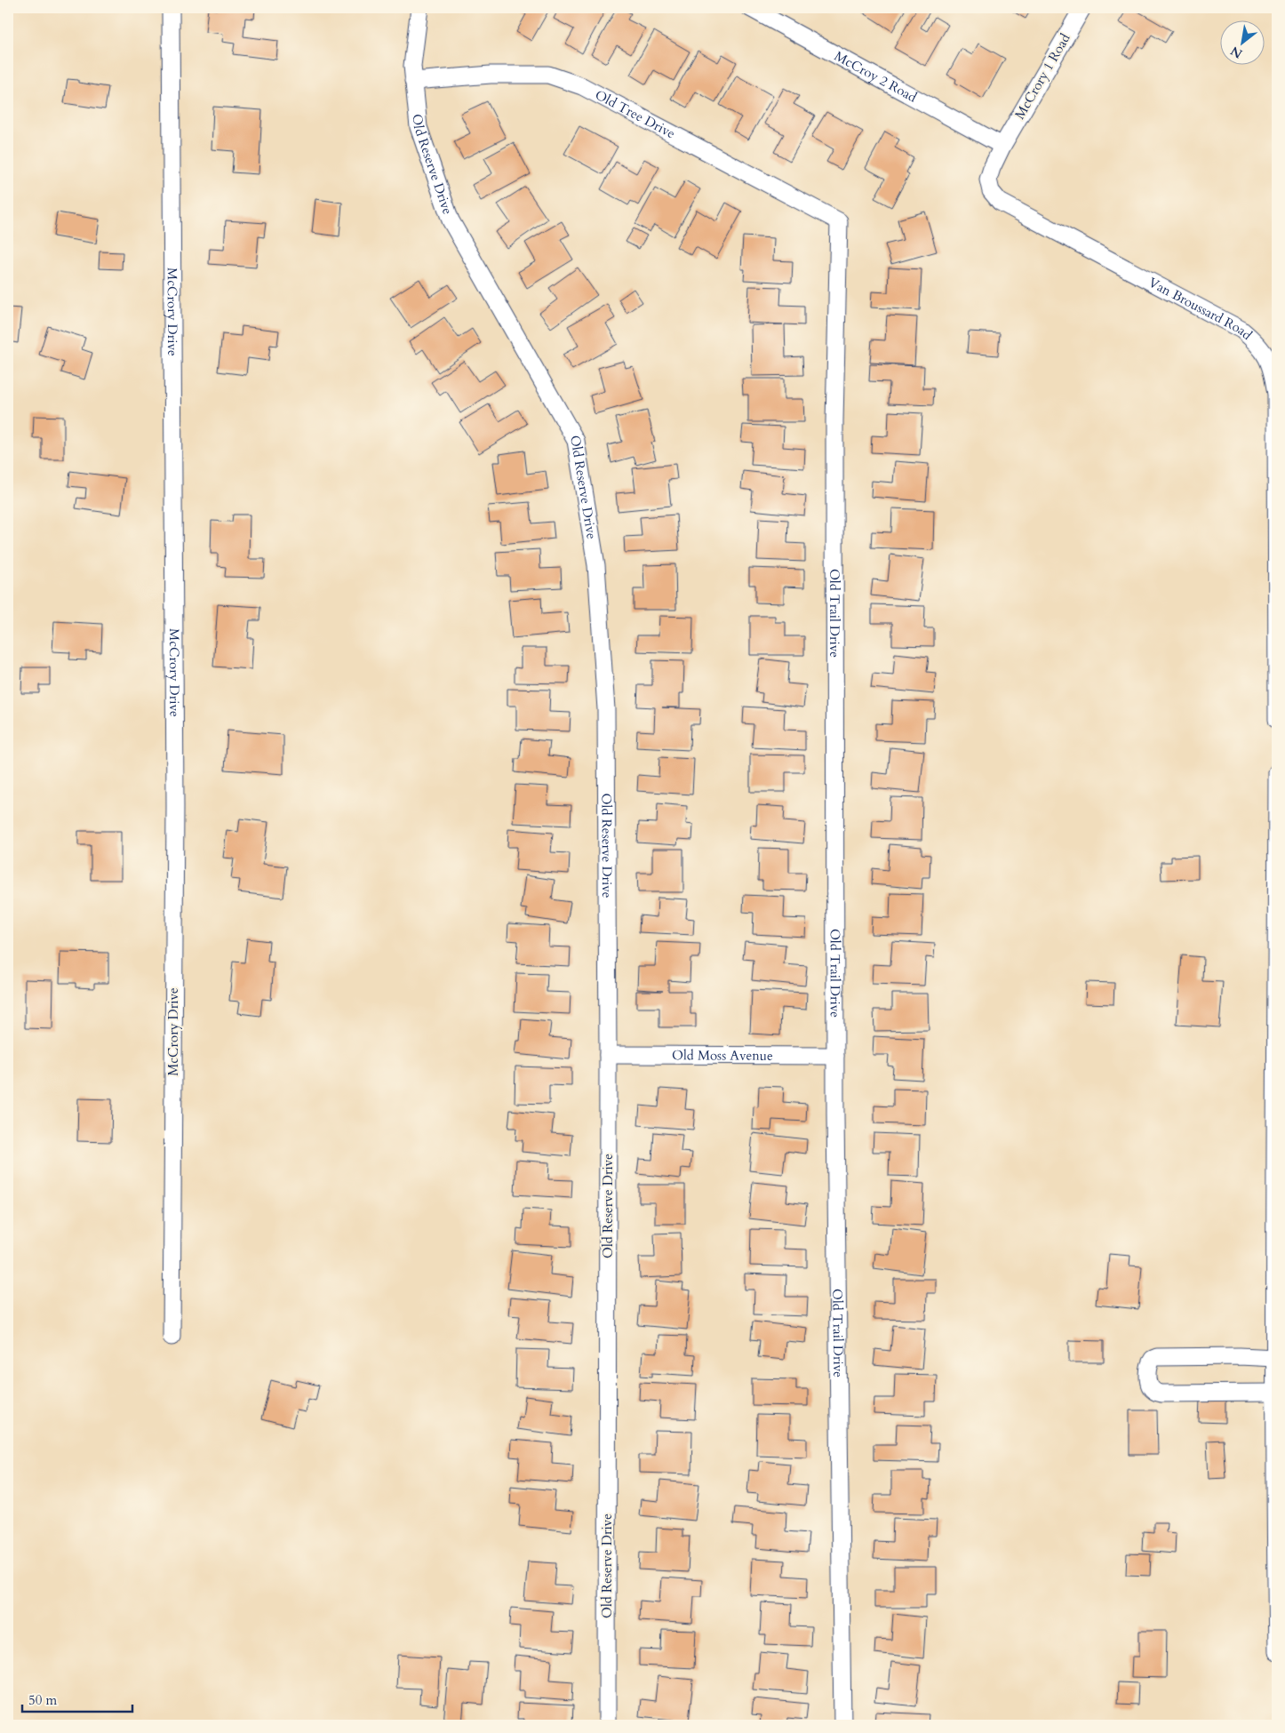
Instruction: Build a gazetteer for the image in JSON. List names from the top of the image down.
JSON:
{
  "streets": {
    "street": [
      "McCroy 2 Road",
      "McCrory 1 Road",
      "Old Tree Drive",
      "Old Reserve Drive",
      "Van Broussard Road",
      "McCrory Drive",
      "Old Trail Drive",
      "Old Moss Avenue"
    ]
  },
  "crossings": [
    ["McCroy 2 Road", "McCrory 1 Road"],
    ["McCroy 2 Road", "Van Broussard Road"],
    ["McCrory 1 Road", "Van Broussard Road"],
    ["Old Tree Drive", "Old Reserve Drive"],
    ["Old Tree Drive", "Old Trail Drive"],
    ["Old Reserve Drive", "Old Moss Avenue"],
    ["Old Trail Drive", "Old Moss Avenue"]
  ],
  "scale_bar": "50 m",
  "north": "bottom left"
}
